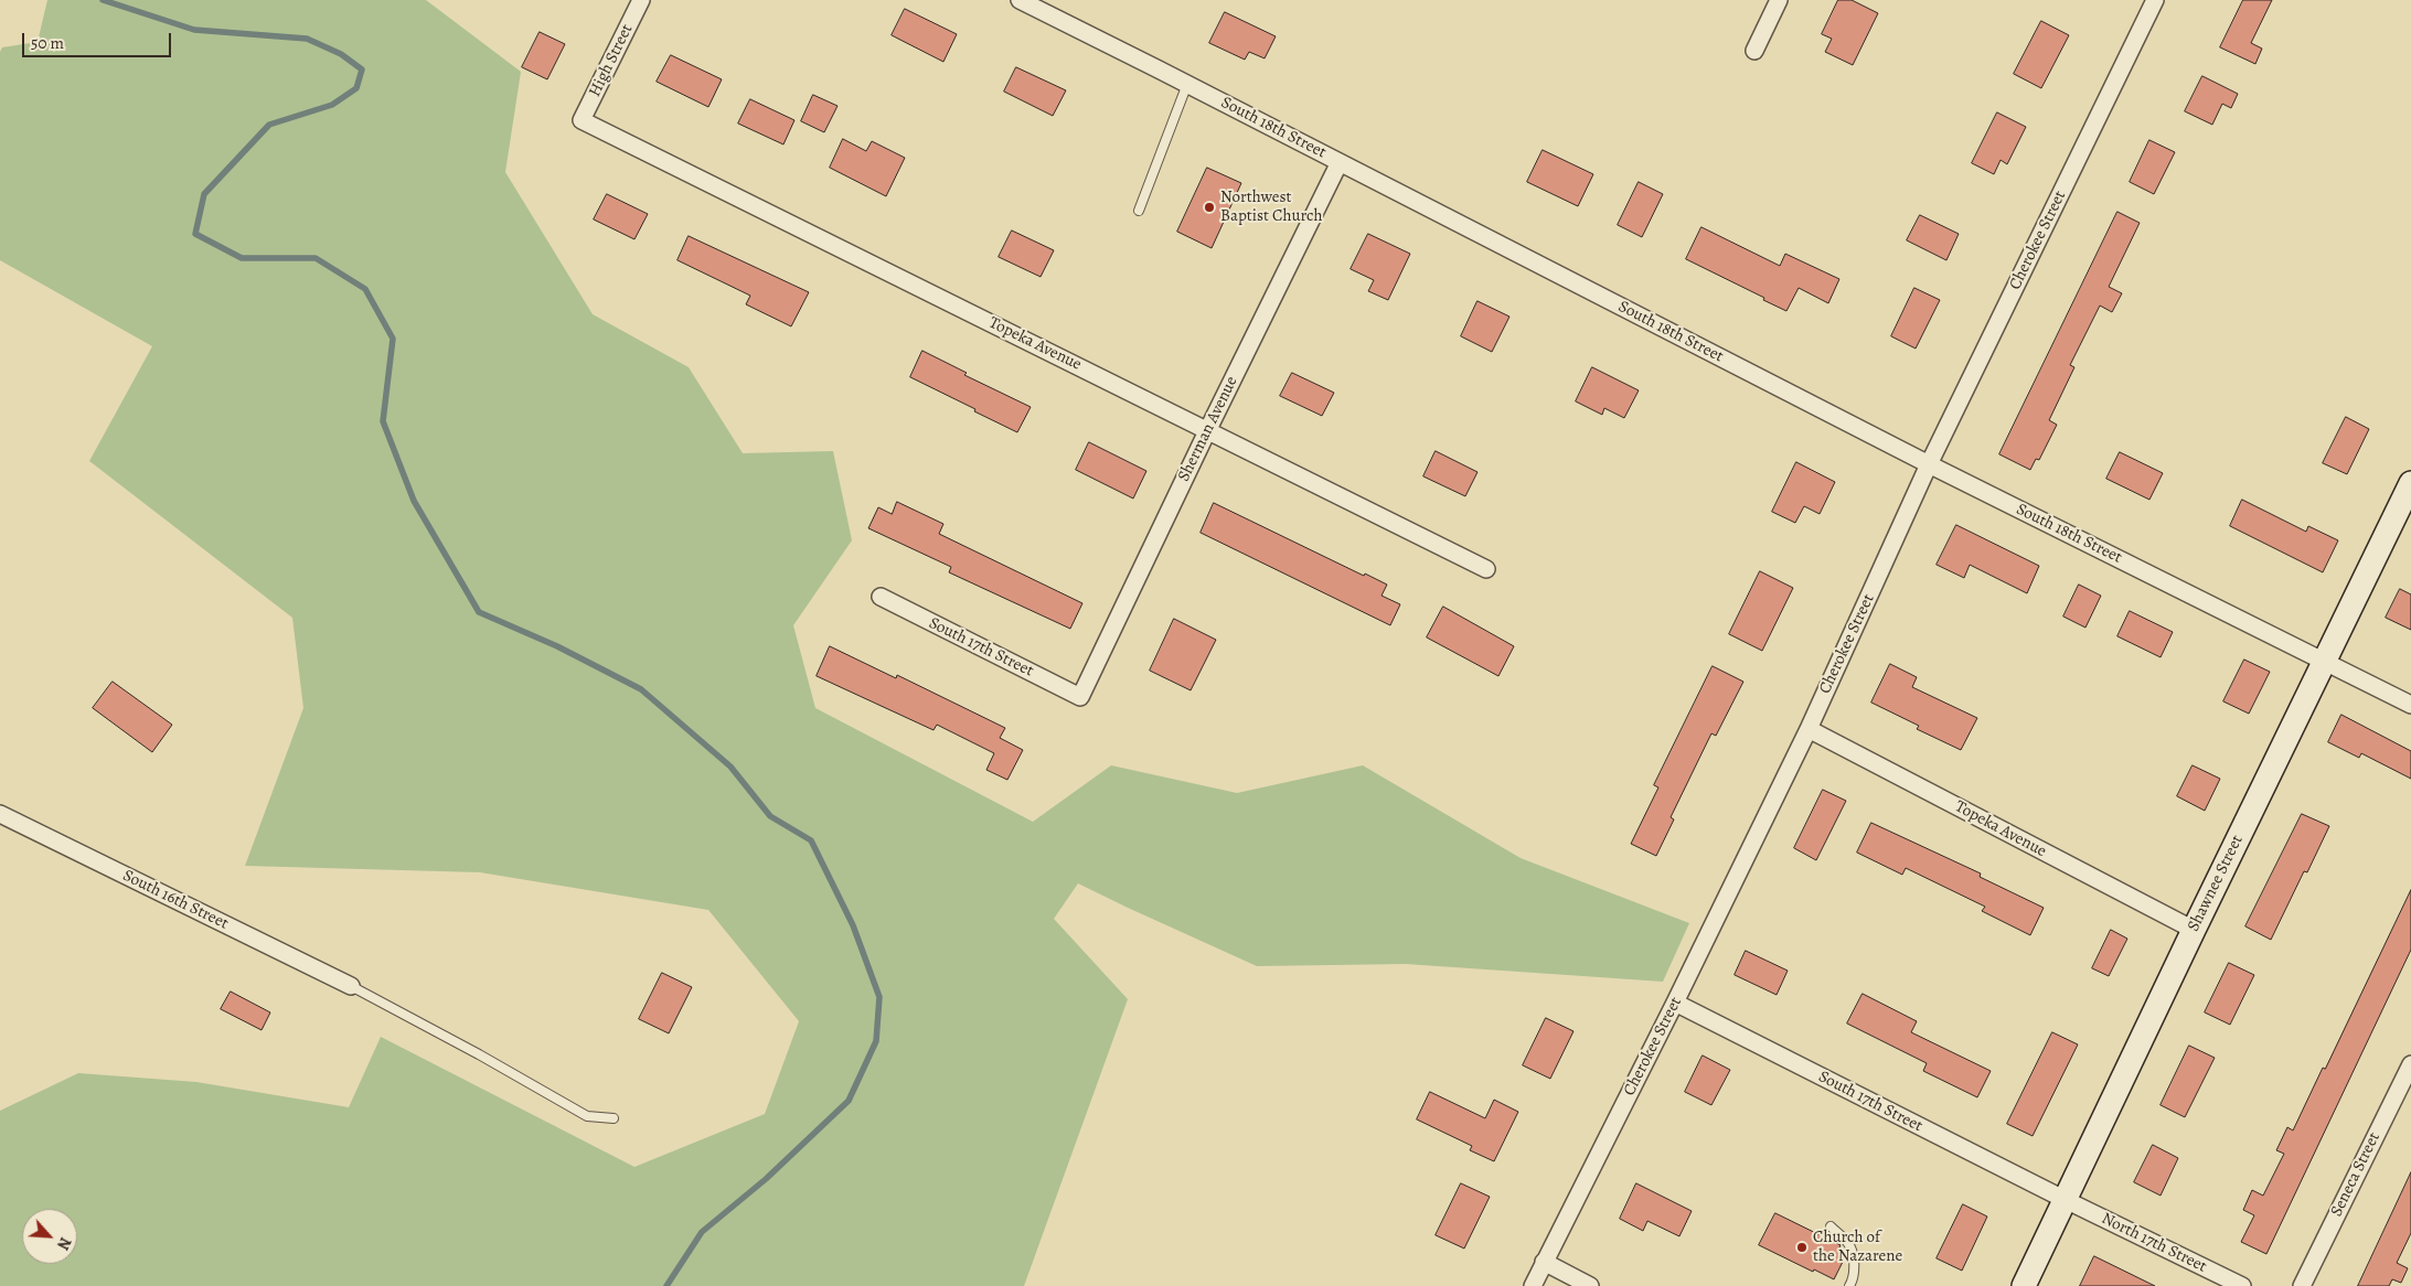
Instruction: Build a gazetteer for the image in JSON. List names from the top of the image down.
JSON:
{
  "streets": {
    "street": [
      "High Street",
      "South 18th Street",
      "Cherokee Street",
      "Topeka Avenue",
      "Sherman Avenue",
      "South 17th Street",
      "Shawnee Street",
      "South 16th Street",
      "Seneca Street",
      "North 17th Street"
    ]
  },
  "crossings": [
    ["High Street", "Topeka Avenue"],
    ["South 18th Street", "Cherokee Street"],
    ["South 18th Street", "Sherman Avenue"],
    ["South 18th Street", "Shawnee Street"],
    ["Cherokee Street", "Topeka Avenue"],
    ["Cherokee Street", "South 17th Street"],
    ["Topeka Avenue", "Sherman Avenue"],
    ["Topeka Avenue", "Shawnee Street"],
    ["Sherman Avenue", "South 17th Street"],
    ["South 17th Street", "Shawnee Street"],
    ["South 17th Street", "North 17th Street"],
    ["Shawnee Street", "North 17th Street"]
  ],
  "places": ["Northwest Baptist Church", "Church of the Nazarene"],
  "scale_bar": "50 m",
  "north": "bottom right"
}
